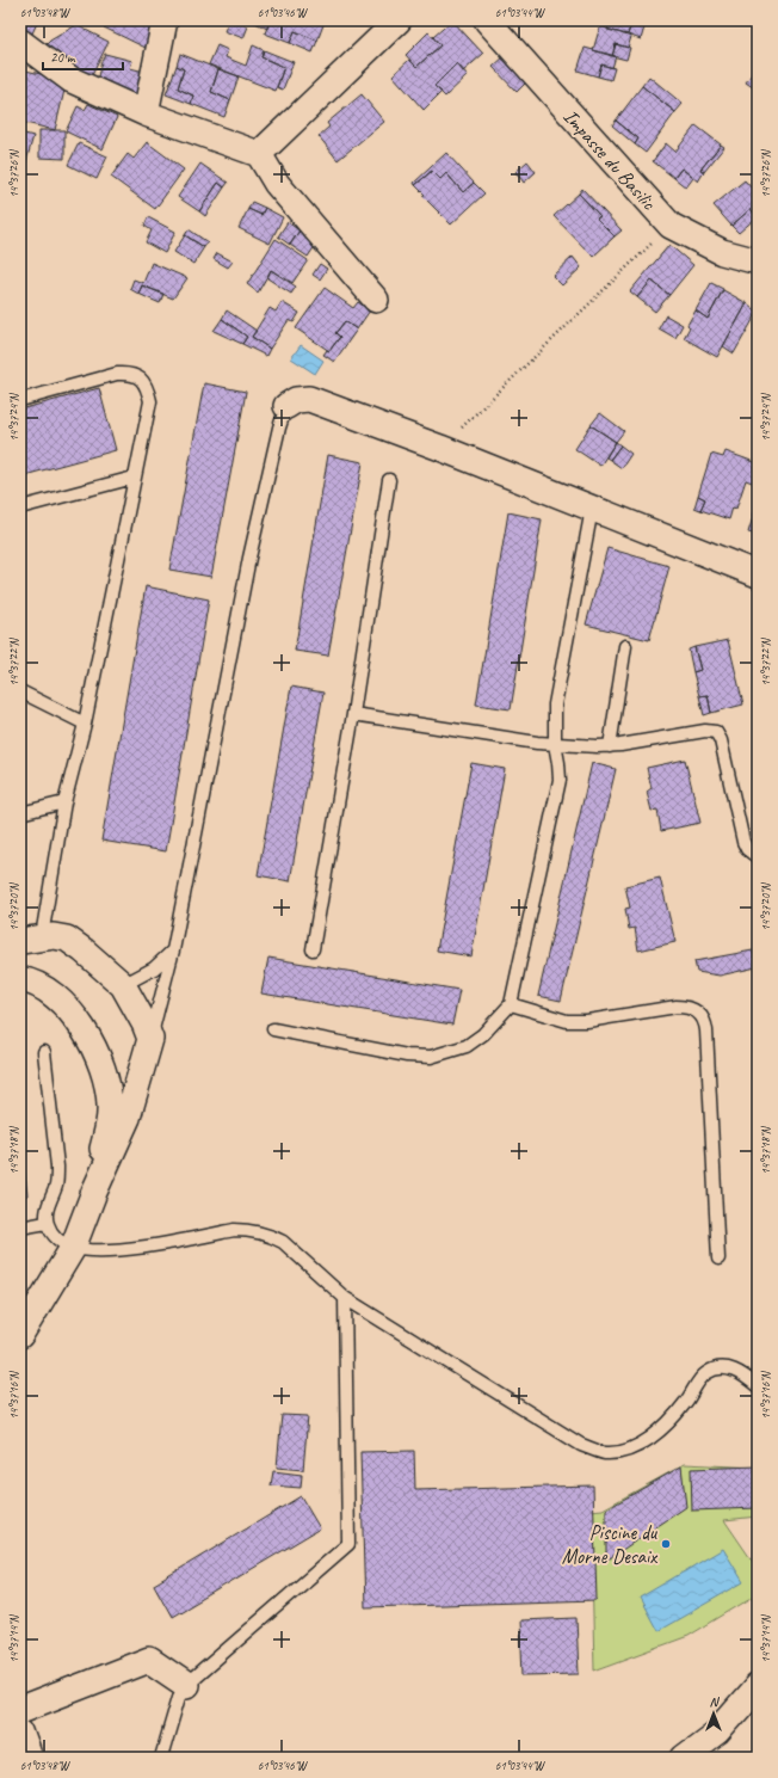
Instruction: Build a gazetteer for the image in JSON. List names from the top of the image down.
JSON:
{
  "streets": {
    "street": ["Impasse du Basilic"]
  },
  "places": ["Piscine du Morne Desaix"],
  "scale_bar": "20 m",
  "north": "top",
  "coordinates": [
    "61°03'48\"W",
    "61°03'46\"W",
    "61°03'44\"W",
    "14°37'26\"N",
    "14°37'24\"N",
    "14°37'22\"N",
    "14°37'20\"N",
    "14°37'18\"N",
    "14°37'16\"N",
    "14°37'14\"N"
  ]
}
